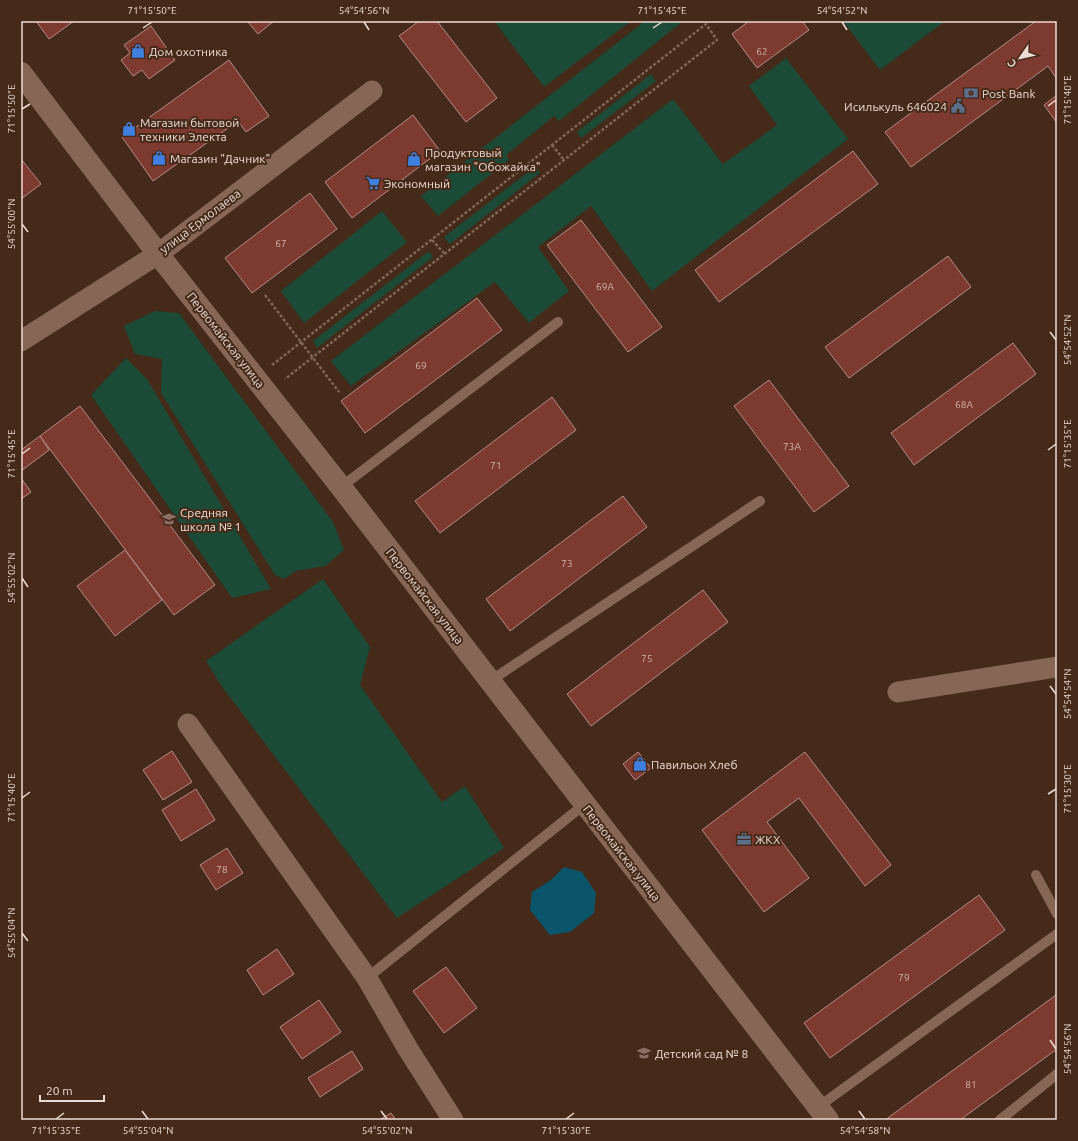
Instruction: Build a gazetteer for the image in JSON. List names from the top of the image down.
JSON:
{
  "streets": {
    "street": ["улица Ермолаева", "Первомайская улица"]
  },
  "crossings": [
    ["улица Ермолаева", "Первомайская улица"]
  ],
  "places": {
    "shop": [
      "Дом охотника",
      "Магазин бытовой техники Электа",
      "Магазин \"Дачник\"",
      "Продуктовый магазин \"Обожайка\"",
      "Павильон Хлеб"
    ],
    "bank": ["Post Bank"],
    "public building": ["Исилькуль 646024"],
    "supermarket": ["Экономный"],
    "school or university": ["Средняя школа № 1", "Детский сад № 8"],
    "office": ["ЖКХ"]
  },
  "house_numbers": [
    "62",
    "67",
    "69А",
    "69",
    "68А",
    "73А",
    "71",
    "73",
    "75",
    "78",
    "79",
    "81"
  ],
  "scale_bar": "20 m",
  "north": "bottom left",
  "coordinates": [
    "71°15'50\"E",
    "54°54'56\"N",
    "71°15'45\"E",
    "54°54'52\"N",
    "71°15'40\"E",
    "54°55'00\"N",
    "71°15'35\"E",
    "54°55'02\"N",
    "54°54'54\"N",
    "71°15'30\"E",
    "54°55'04\"N",
    "54°54'58\"N"
  ]
}
